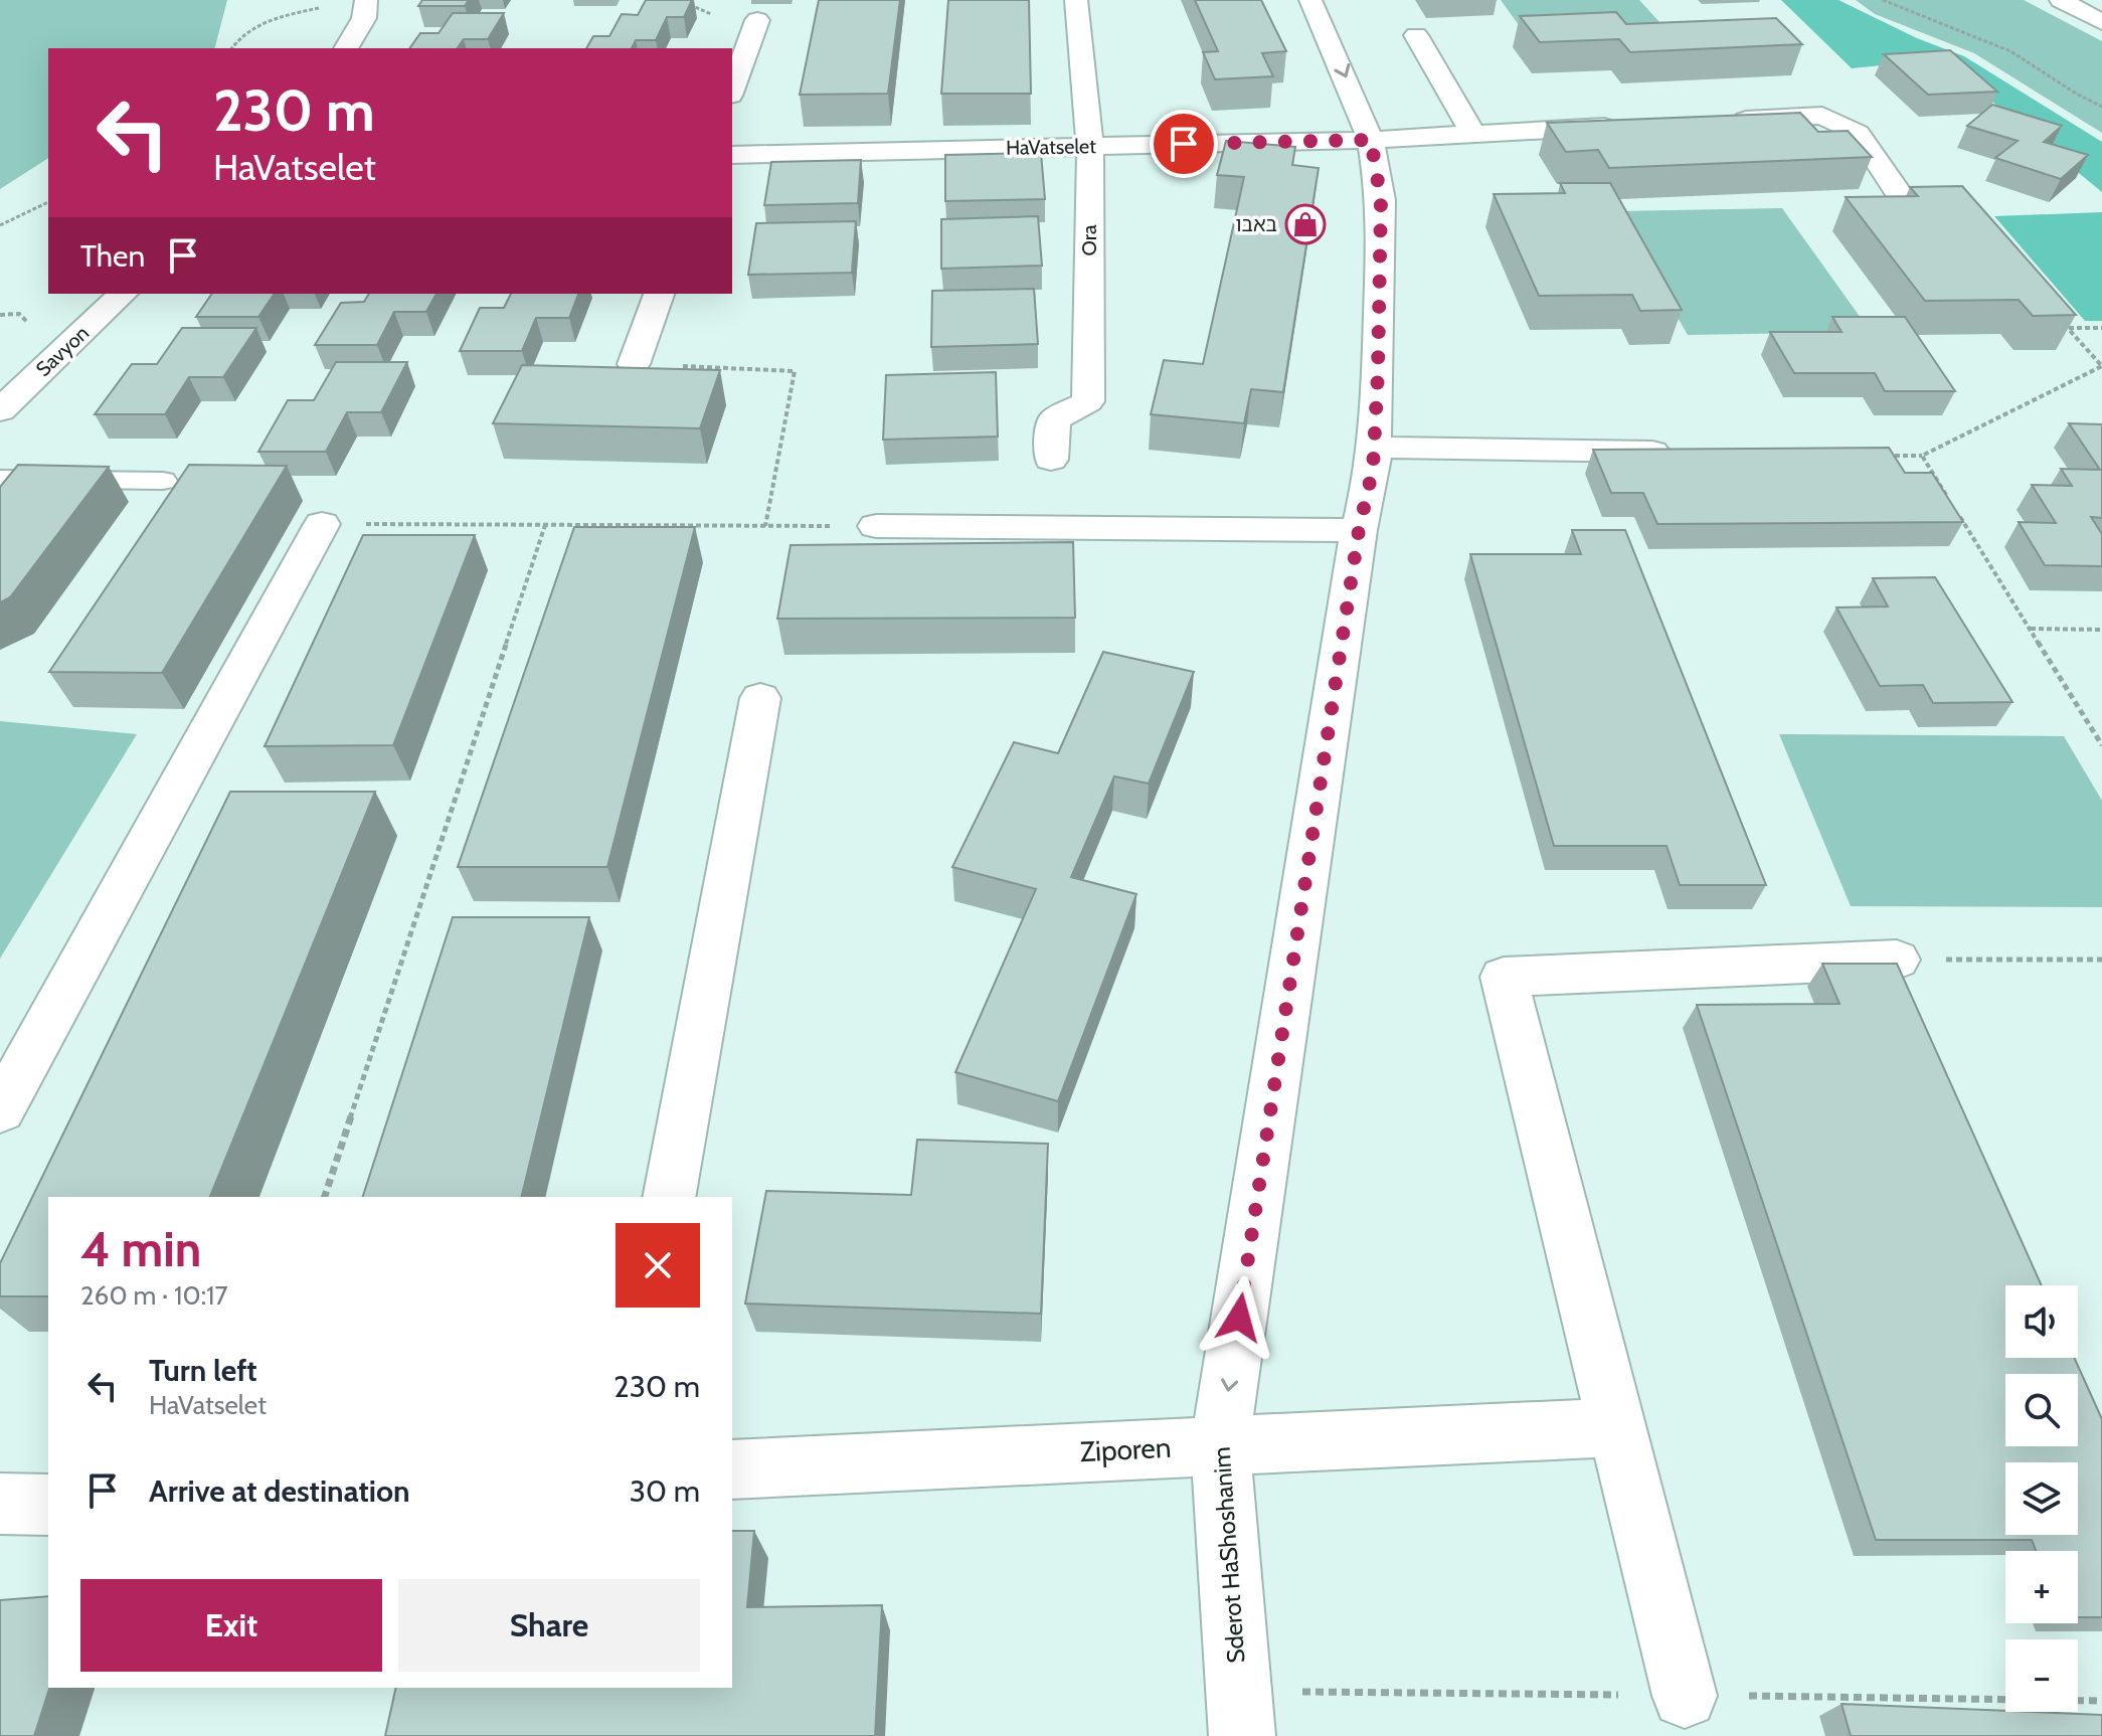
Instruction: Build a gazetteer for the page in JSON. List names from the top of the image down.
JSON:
{
  "streets": {
    "street": [
      "HaVatselet",
      "Ora",
      "Savyon",
      "Ziporen",
      "Sderot HaShoshanim"
    ]
  },
  "crossings": [
    ["HaVatselet", "Ora"],
    ["HaVatselet", "Sderot HaShoshanim"],
    ["Ziporen", "Sderot HaShoshanim"]
  ],
  "one_way": ["Sderot HaShoshanim"],
  "places": {
    "shop": ["באבו"]
  },
  "page": {
    "turn": ["230 m", "HaVatselet"],
    "then": "Then",
    "heading": ["4 min", "260 m · 10:17"],
    "map_buttons": ["+", "−"],
    "list": [
      {
        "name": "Turn left",
        "note": "HaVatselet",
        "value": "230 m"
      },
      {
        "name": "Arrive at destination",
        "value": "30 m"
      }
    ],
    "buttons": ["Exit", "Share"]
  }
}
